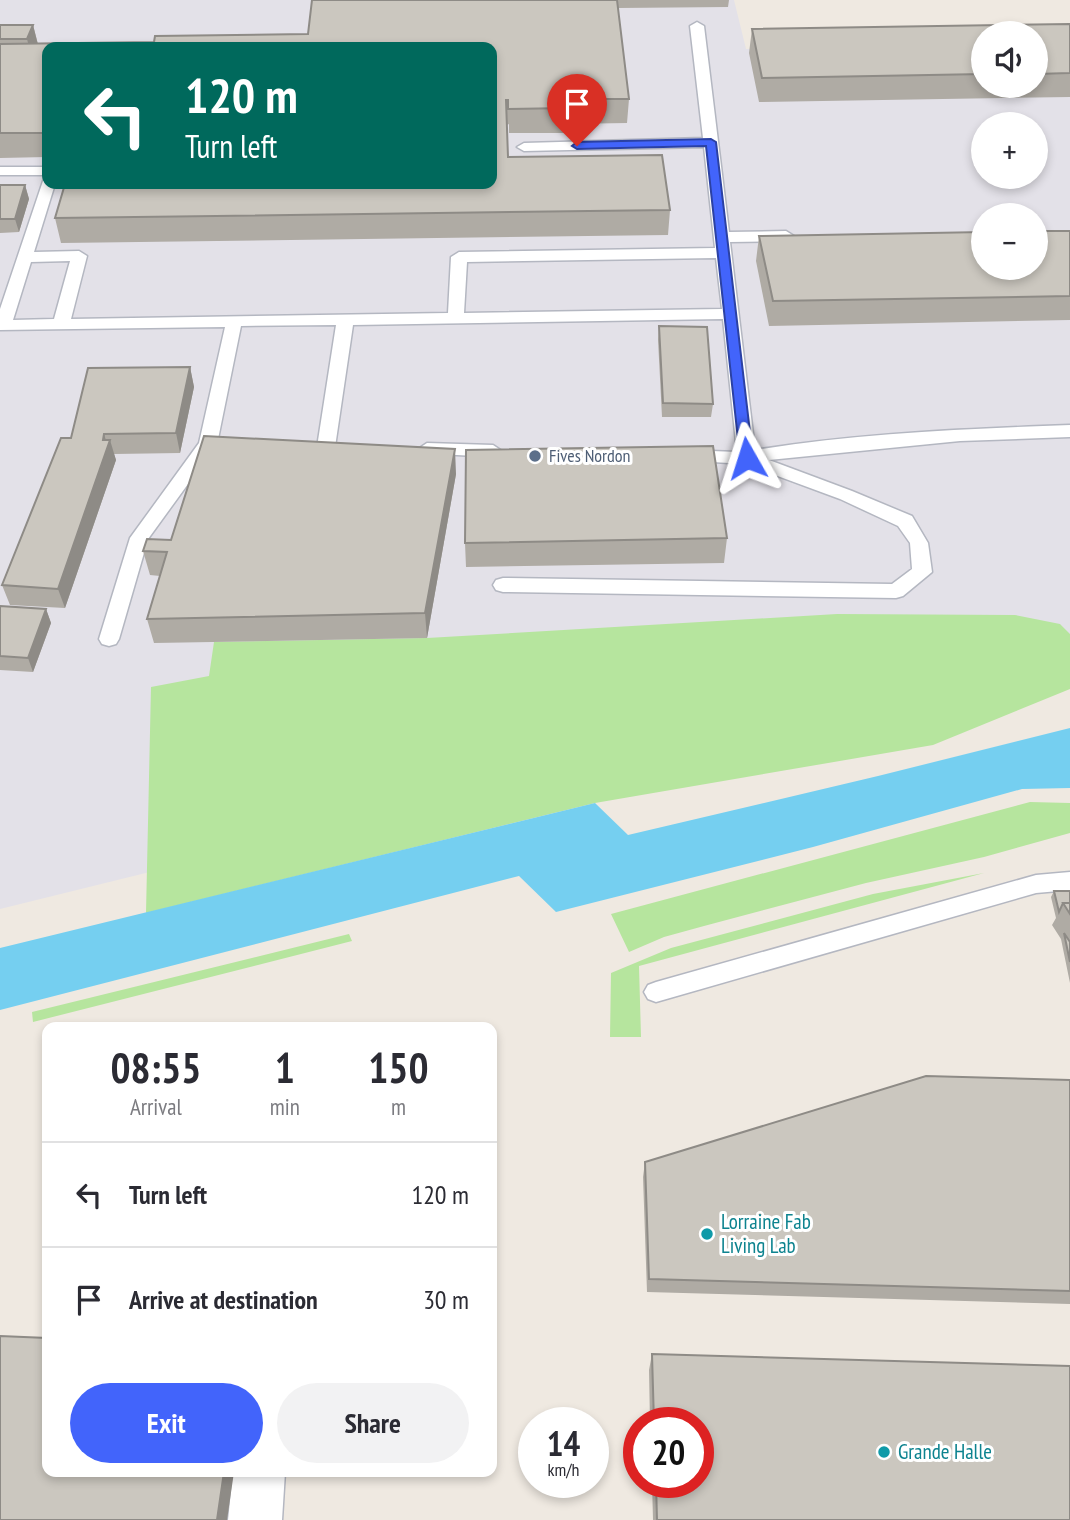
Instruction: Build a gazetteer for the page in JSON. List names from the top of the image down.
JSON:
{
  "places": ["Fives Nordon", "Lorraine Fab Living Lab", "Grande Halle"],
  "page": {
    "map_buttons": ["+", "−"],
    "turn": ["120 m", "Turn left"],
    "eta": [
      "08:55",
      "Arrival",
      "1",
      "min",
      "150",
      "m"
    ],
    "list": [
      {
        "name": "Turn left",
        "value": "120 m"
      },
      {
        "name": "Arrive at destination",
        "value": "30 m"
      }
    ],
    "buttons": ["Exit", "Share"],
    "speed": "14 km/h",
    "limit": "20"
  }
}
